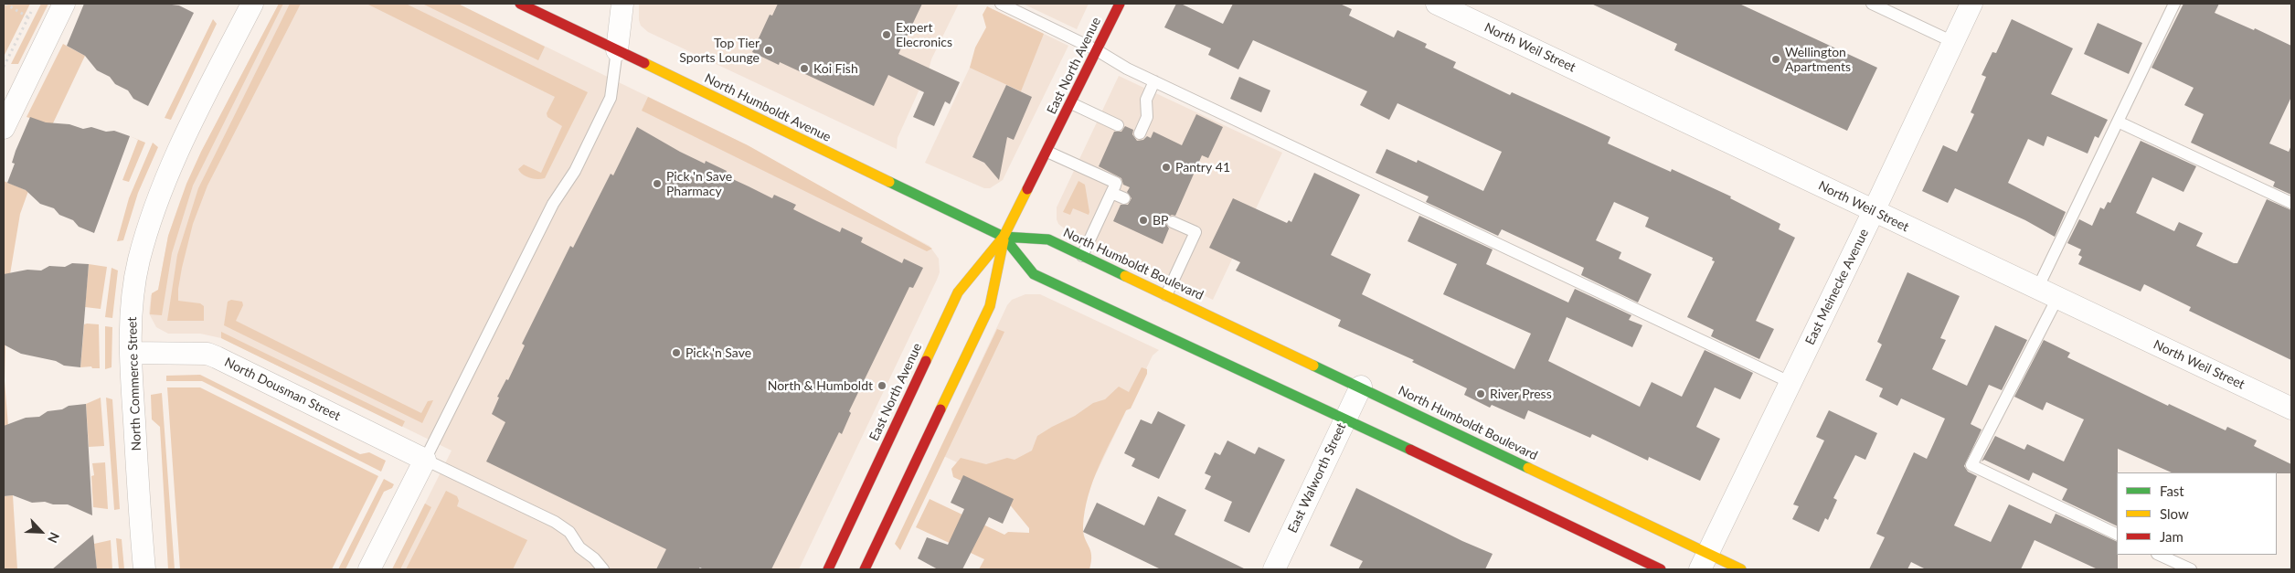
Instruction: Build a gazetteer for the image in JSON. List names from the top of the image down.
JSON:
{
  "streets": {
    "main road": ["East North Avenue", "North Humboldt Avenue", "North Humboldt Boulevard"],
    "street": [
      "North Weil Street",
      "East Meinecke Avenue",
      "North Commerce Street",
      "North Dousman Street",
      "East Walworth Street"
    ]
  },
  "crossings": [
    ["North Weil Street", "East Meinecke Avenue"],
    ["East North Avenue", "North Humboldt Avenue"],
    ["East North Avenue", "North Humboldt Boulevard"],
    ["North Humboldt Avenue", "North Humboldt Boulevard"],
    ["North Humboldt Boulevard", "East Meinecke Avenue"],
    ["North Humboldt Boulevard", "East Walworth Street"],
    ["North Commerce Street", "North Dousman Street"]
  ],
  "places": [
    "Expert Elecronics",
    "Top Tier Sports Lounge",
    "Wellington Apartments",
    "Koi Fish",
    "Pantry 41",
    "Pick 'n Save Pharmacy",
    "BP",
    "Pick 'n Save",
    "North & Humboldt",
    "River Press"
  ],
  "legend": ["Fast", "Slow", "Jam"],
  "north": "bottom right"
}
